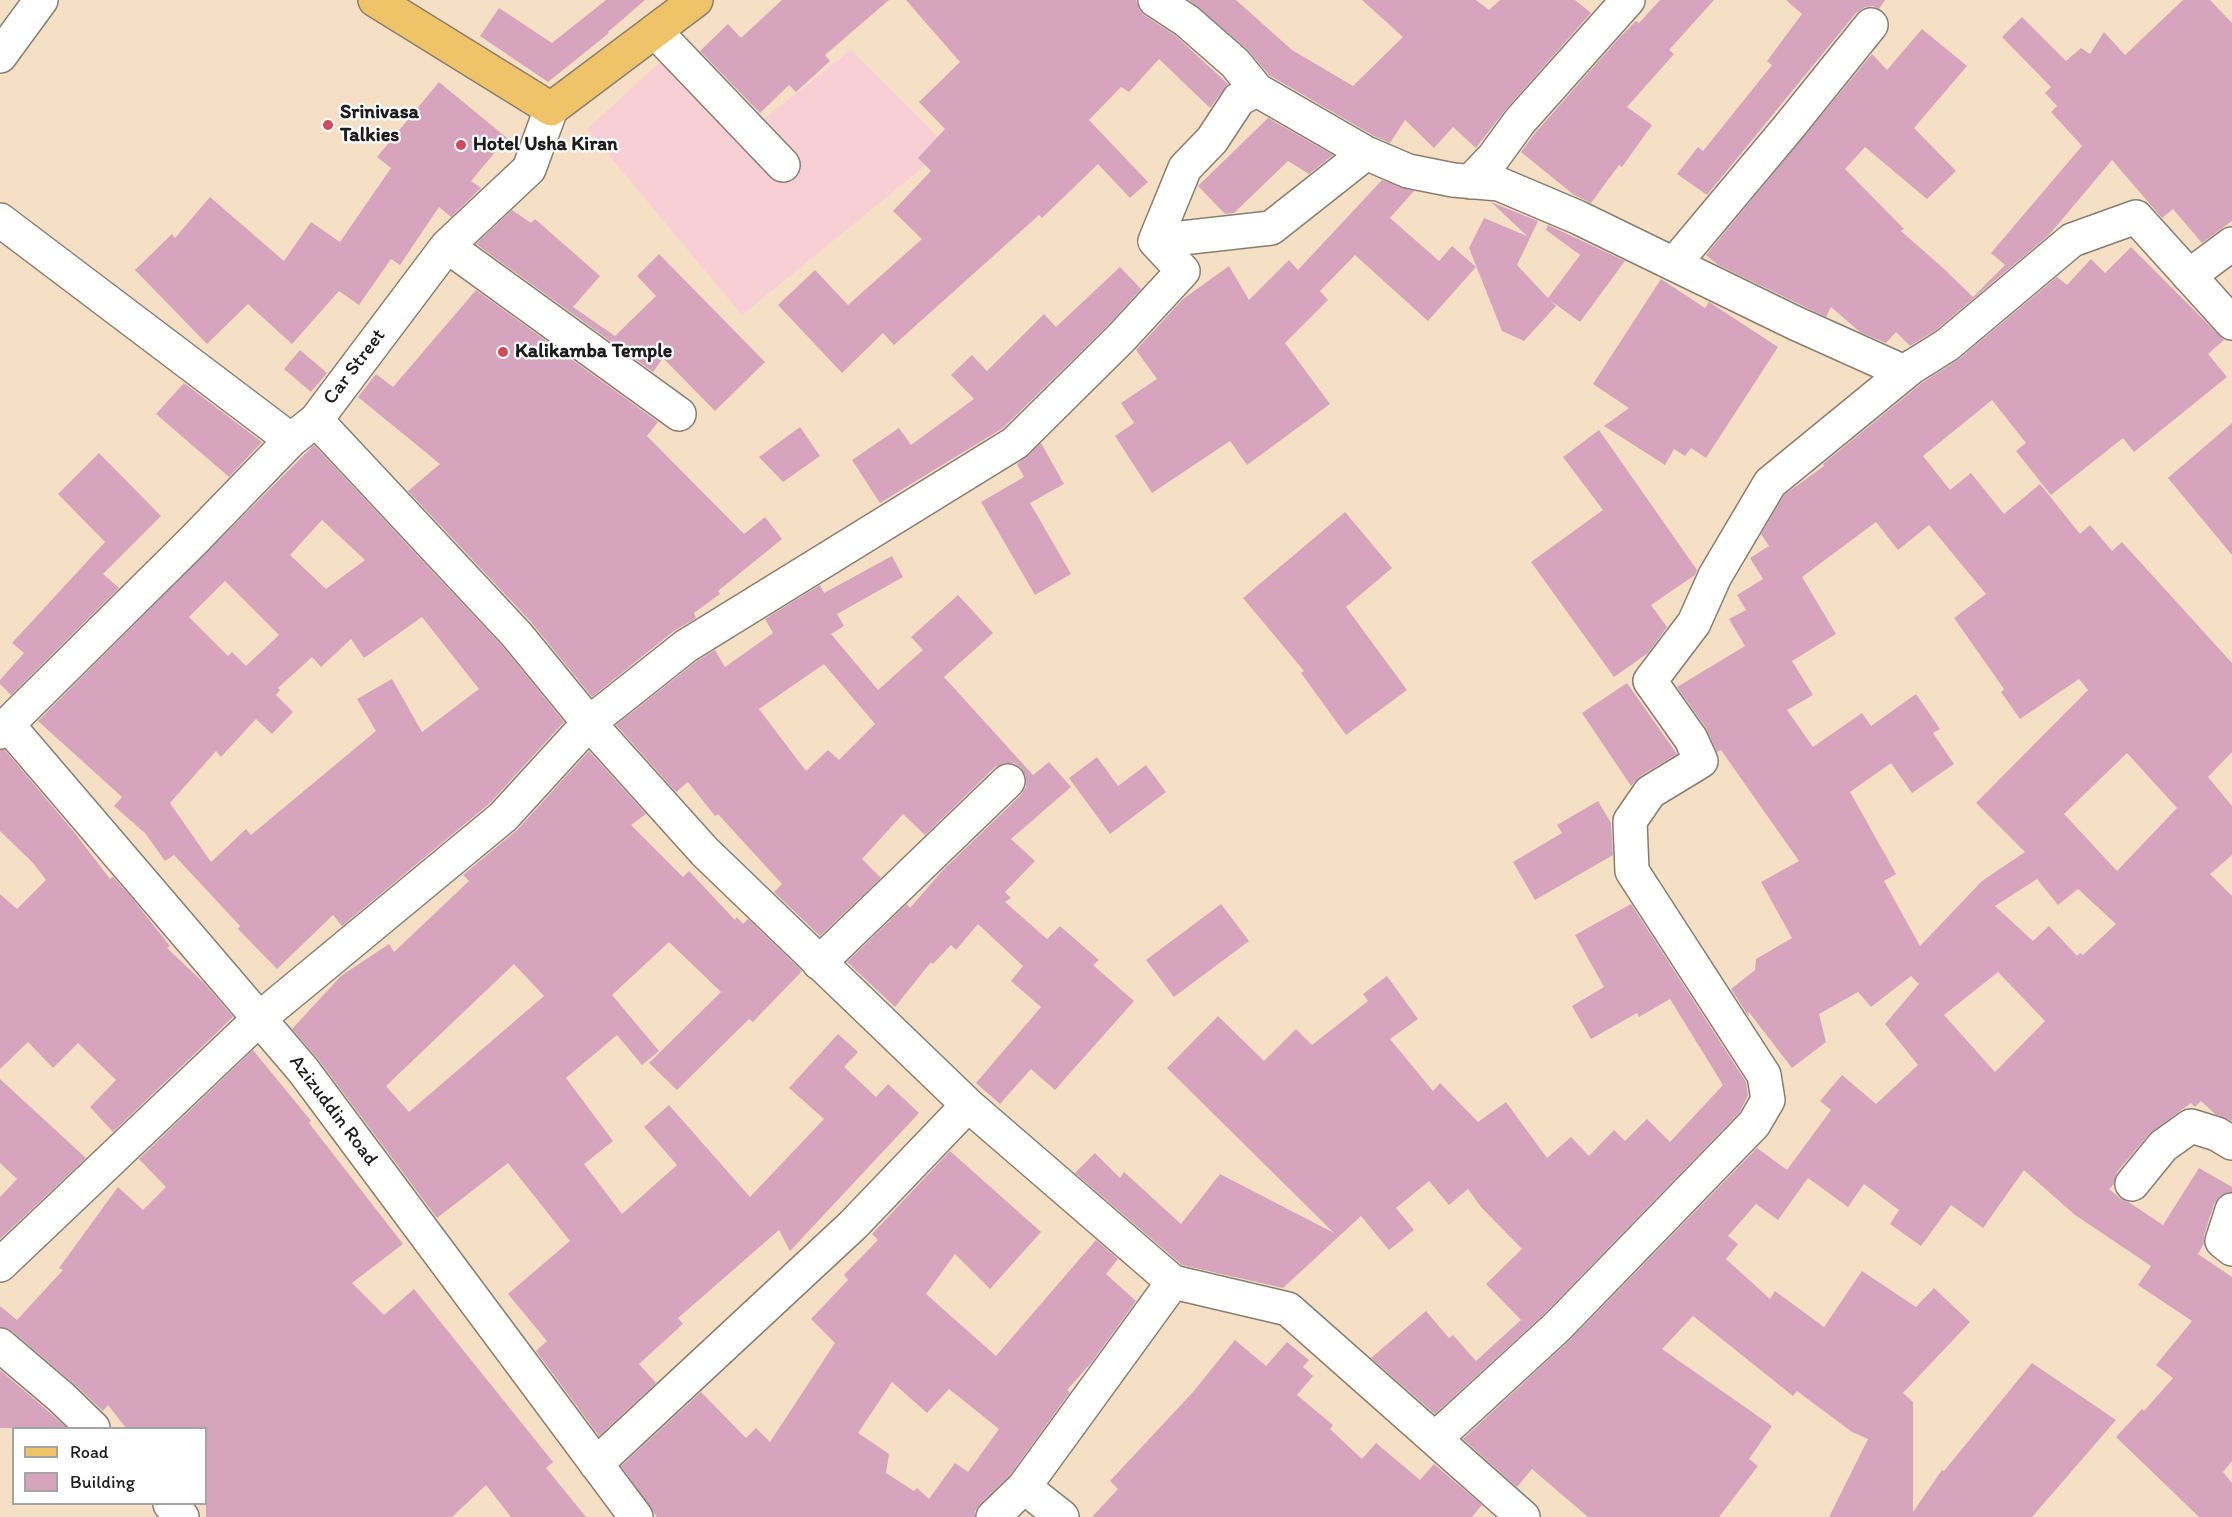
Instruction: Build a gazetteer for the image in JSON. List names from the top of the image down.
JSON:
{
  "streets": {
    "street": ["Car Street", "Azizuddin Road"]
  },
  "crossings": [
    ["Car Street", "Azizuddin Road"]
  ],
  "places": ["Srinivasa Talkies", "Hotel Usha Kiran", "Kalikamba Temple"],
  "legend": ["Road", "Building"]
}
